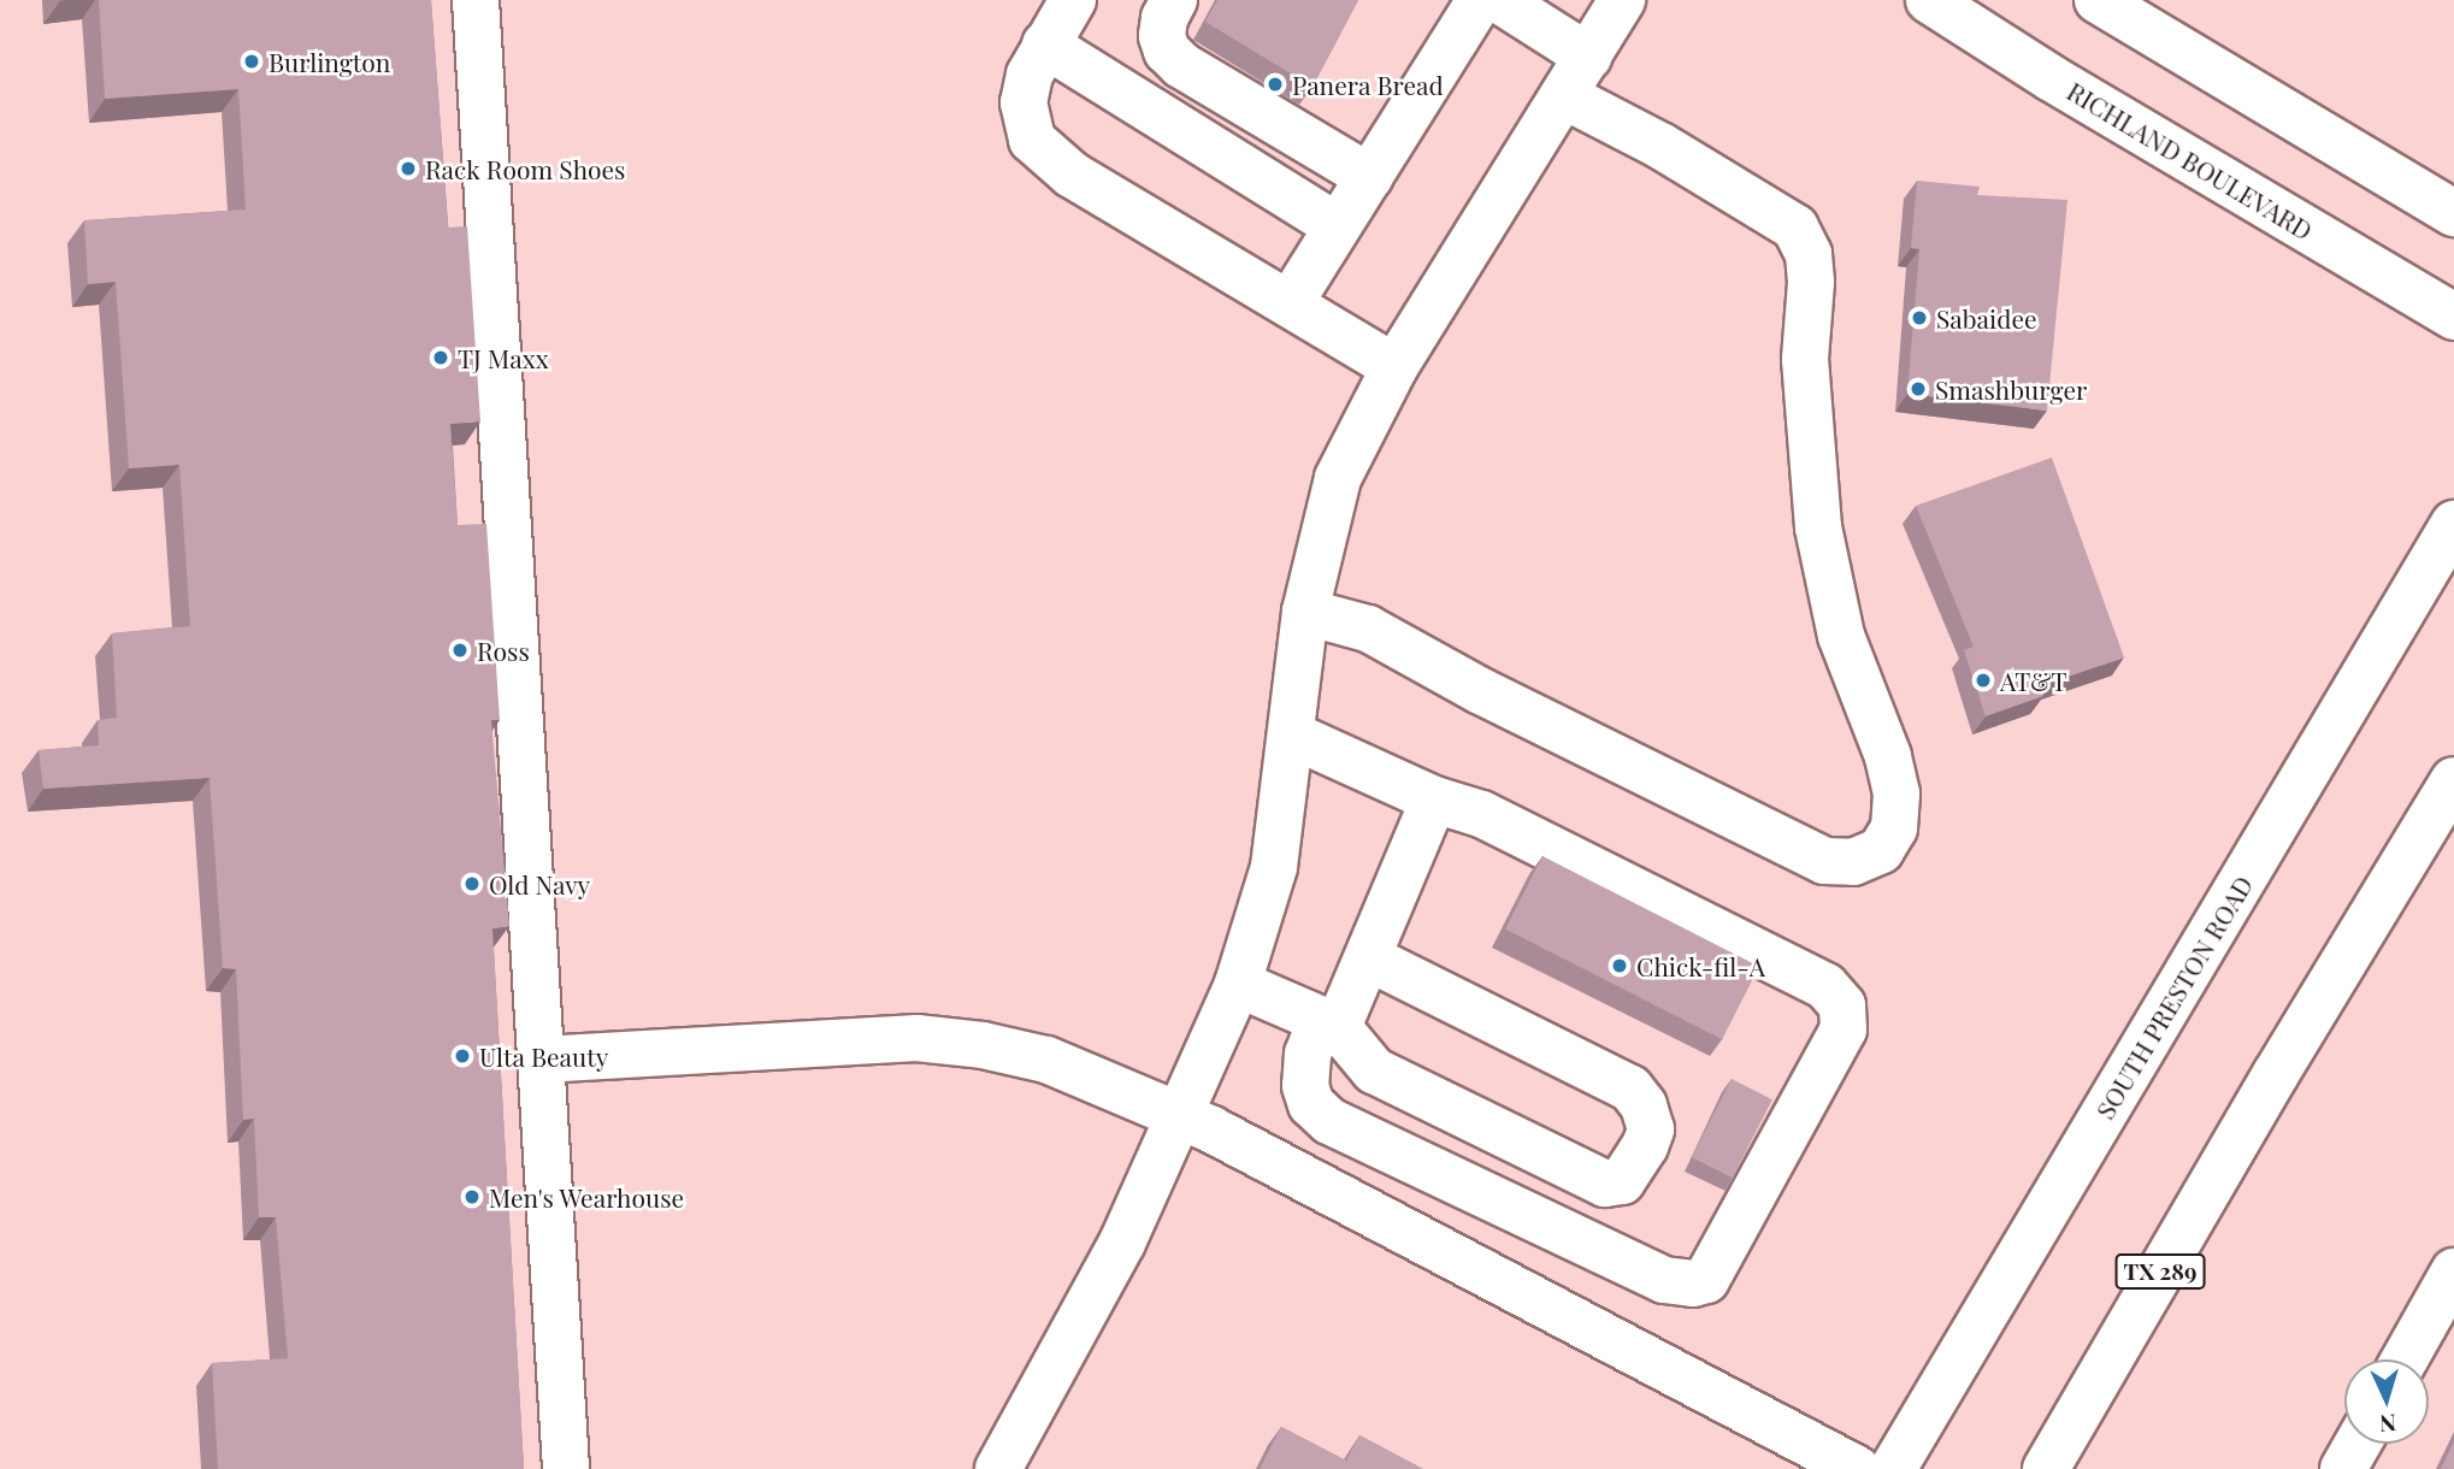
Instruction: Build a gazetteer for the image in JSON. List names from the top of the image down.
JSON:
{
  "streets": {
    "main road": ["RICHLAND BOULEVARD", "SOUTH PRESTON ROAD", "TX 289"]
  },
  "places": [
    "Burlington",
    "Panera Bread",
    "Rack Room Shoes",
    "Sabaidee",
    "TJ Maxx",
    "Smashburger",
    "Ross",
    "AT&T",
    "Old Navy",
    "Chick-fil-A",
    "Ulta Beauty",
    "Men's Wearhouse"
  ],
  "north": "bottom"
}
